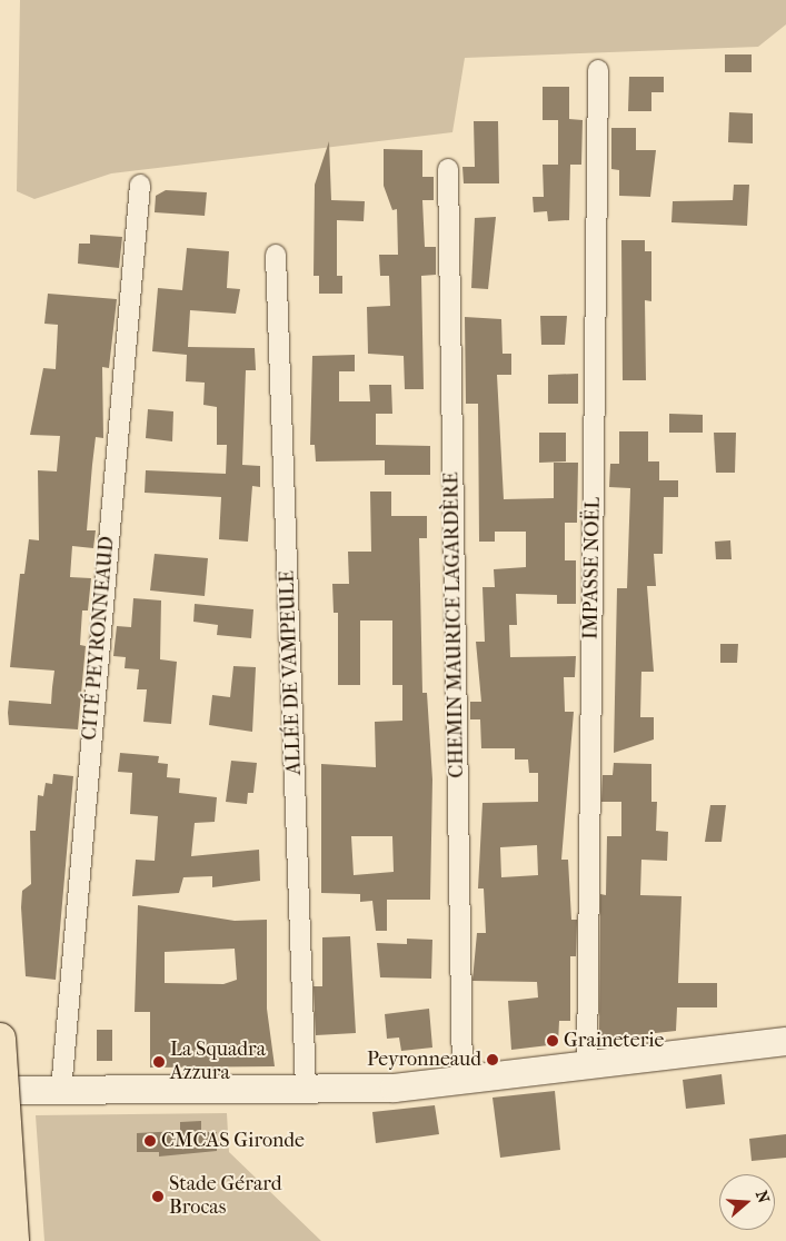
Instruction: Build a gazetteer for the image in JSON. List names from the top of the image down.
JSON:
{
  "streets": {
    "street": [
      "IMPASSE NOËL",
      "CHEMIN MAURICE LAGARDÈRE",
      "CITÉ PEYRONNEAUD",
      "ALLÉE DE VAMPEULE"
    ]
  },
  "places": [
    "Graineterie",
    "Peyronneaud",
    "La Squadra Azzura",
    "CMCAS Gironde",
    "Stade Gérard Brocas"
  ],
  "north": "right"
}
